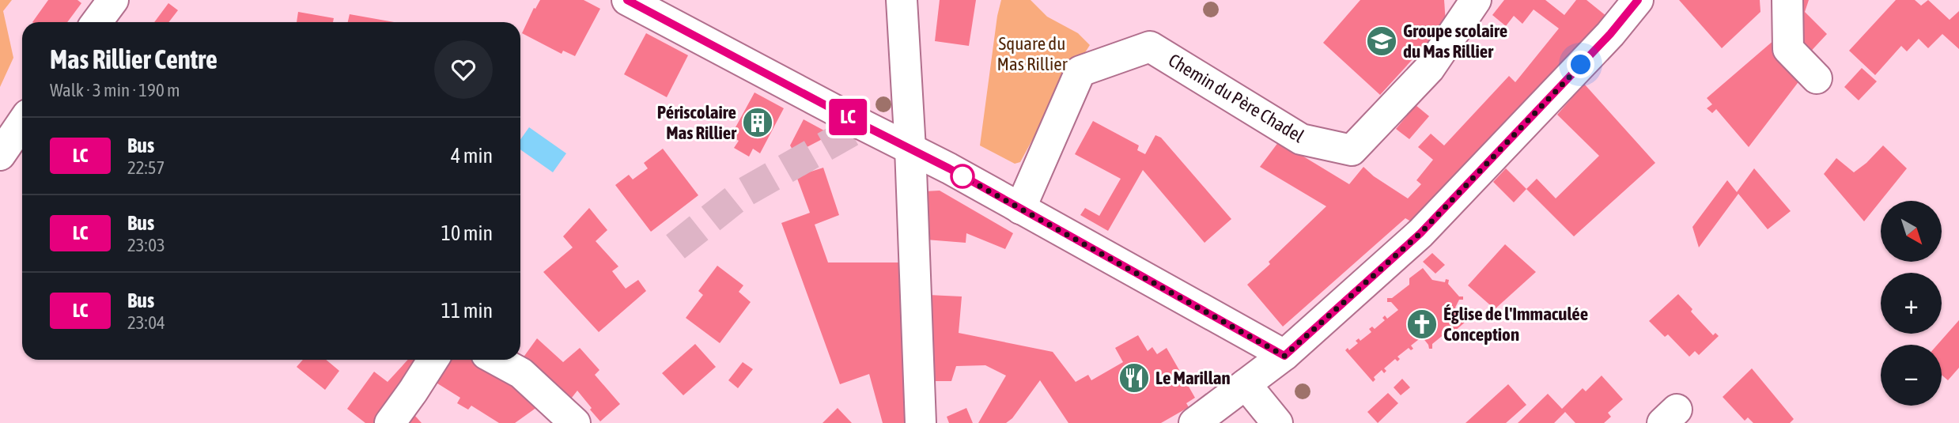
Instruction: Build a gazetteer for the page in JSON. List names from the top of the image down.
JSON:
{
  "streets": {
    "street": ["Chemin du Père Chadel"]
  },
  "parks": ["Square du Mas Rillier"],
  "places": {
    "school or university": ["Groupe scolaire du Mas Rillier"],
    "building": ["Périscolaire Mas Rillier"],
    "church": ["Église de l'Immaculée Conception"],
    "restaurant": ["Le Marillan"]
  },
  "lines": ["bus line LC"],
  "north": "bottom right",
  "page": {
    "on_map": "LC",
    "heading": ["Mas Rillier Centre", "Walk · 3 min · 190 m"],
    "list": [
      {
        "mark": "LC",
        "name": "Bus",
        "note": "22:57",
        "value": "4 min"
      },
      {
        "mark": "LC",
        "name": "Bus",
        "note": "23:03",
        "value": "10 min"
      },
      {
        "mark": "LC",
        "name": "Bus",
        "note": "23:04",
        "value": "11 min"
      }
    ],
    "map_buttons": ["+", "−"]
  }
}
